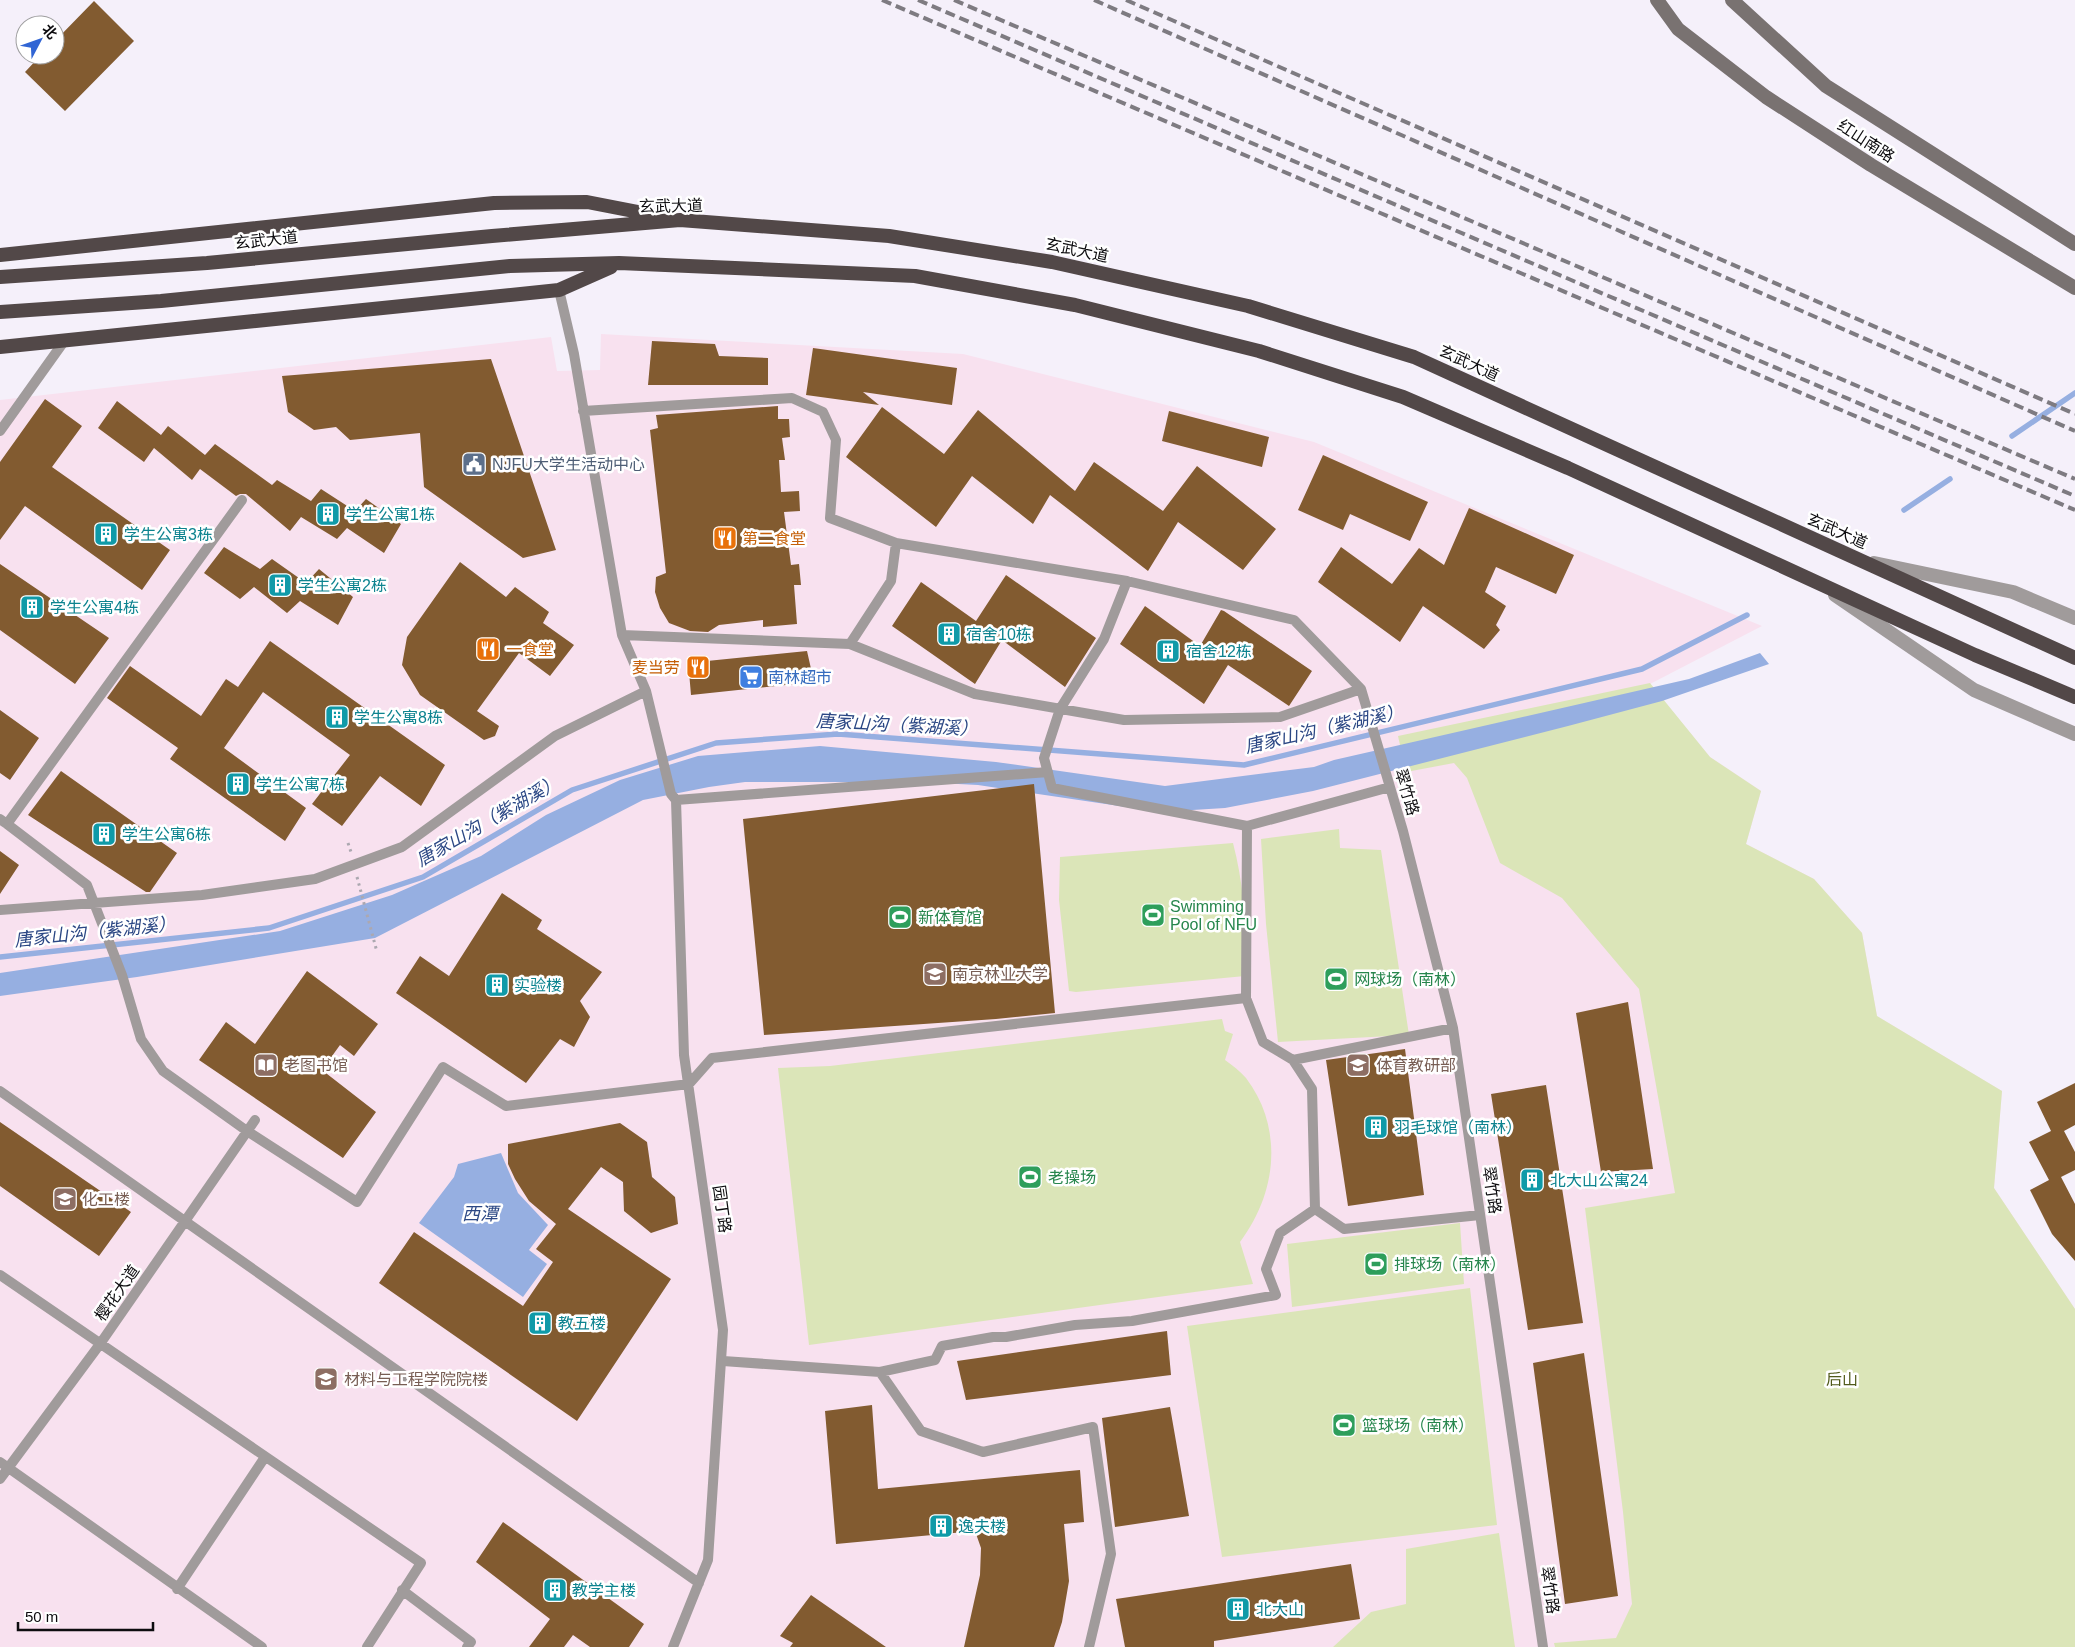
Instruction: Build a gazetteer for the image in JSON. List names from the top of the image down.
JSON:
{
  "streets": {
    "highway": ["玄武大道"],
    "main road": ["红山南路"],
    "lane": ["翠竹路", "园丁路", "樱花大道"]
  },
  "water": ["唐家山沟（紫湖溪）", "西潭"],
  "parks": ["后山"],
  "places": {
    "public building": ["NJFU大学生活动中心"],
    "building": [
      "学生公寓1栋",
      "学生公寓3栋",
      "学生公寓2栋",
      "学生公寓4栋",
      "宿舍10栋",
      "宿舍12栋",
      "学生公寓8栋",
      "学生公寓7栋",
      "学生公寓6栋",
      "实验楼",
      "羽毛球馆（南林）",
      "北大山公寓24",
      "教五楼",
      "逸夫楼",
      "教学主楼",
      "北大山"
    ],
    "restaurant": ["第二食堂", "一食堂", "麦当劳"],
    "supermarket": ["南林超市"],
    "sports": [
      "Swimming Pool of NFU",
      "新体育馆",
      "网球场（南林）",
      "老操场",
      "排球场（南林）",
      "篮球场（南林）"
    ],
    "school or university": [
      "南京林业大学",
      "体育教研部",
      "化工楼",
      "材料与工程学院院楼"
    ],
    "library": ["老图书馆"]
  },
  "scale_bar": "50 m",
  "north": "top right"
}
